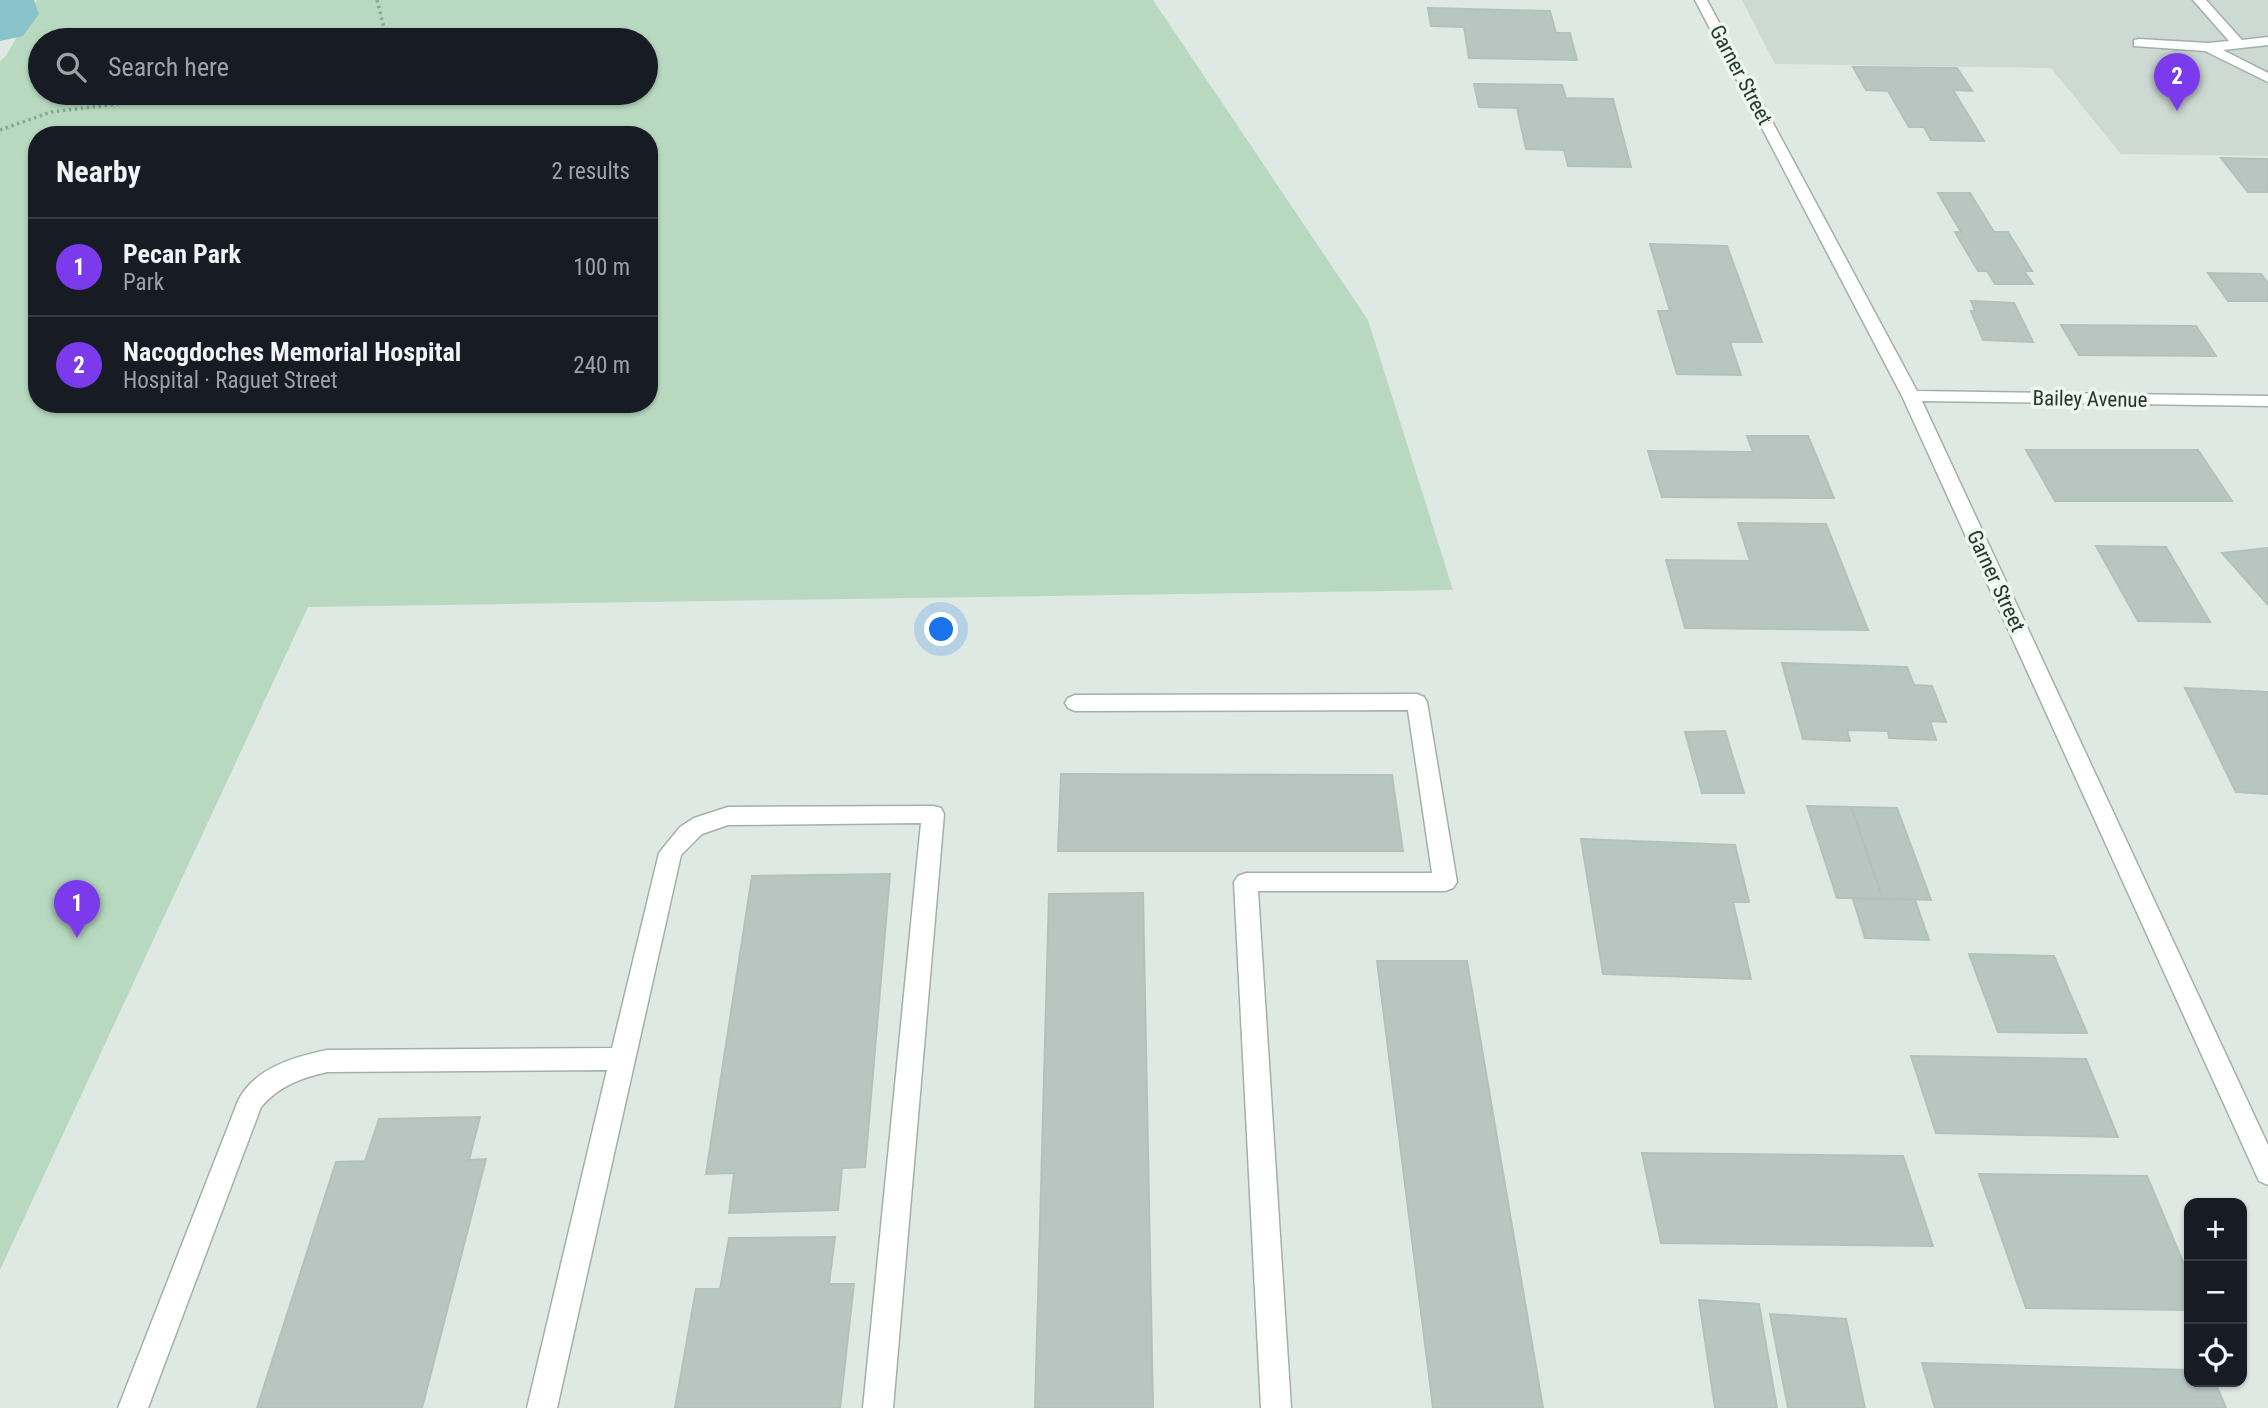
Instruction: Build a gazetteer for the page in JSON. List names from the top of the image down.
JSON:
{
  "streets": {
    "street": ["Garner Street", "Bailey Avenue"]
  },
  "crossings": [
    ["Garner Street", "Bailey Avenue"]
  ],
  "page": {
    "search": "Search here",
    "pins": ["2", "1"],
    "heading": ["Nearby", "2 results"],
    "list": [
      {
        "mark": "1",
        "name": "Pecan Park",
        "note": "Park",
        "value": "100 m"
      },
      {
        "mark": "2",
        "name": "Nacogdoches Memorial Hospital",
        "note": "Hospital · Raguet Street",
        "value": "240 m"
      }
    ],
    "map_buttons": ["+", "−"]
  }
}
